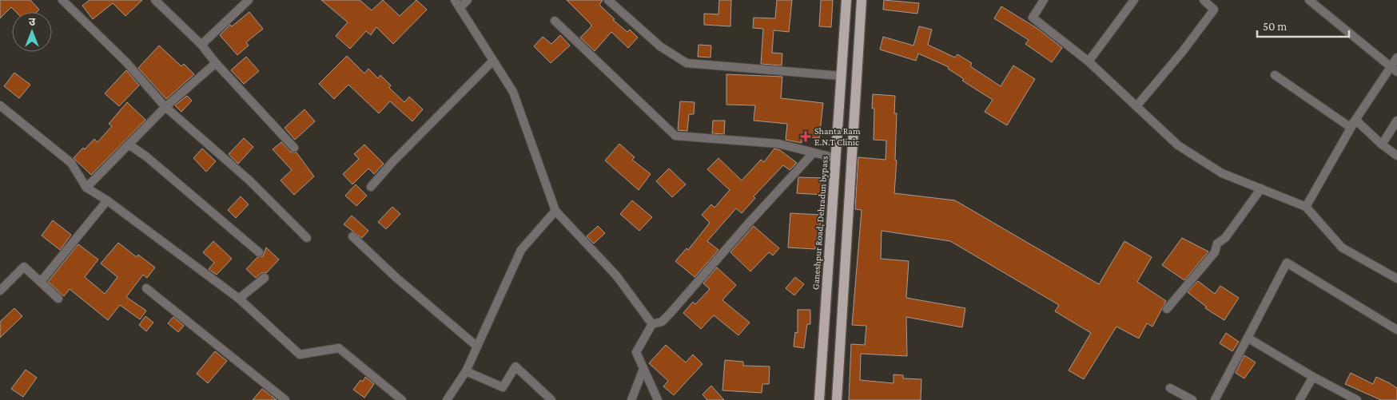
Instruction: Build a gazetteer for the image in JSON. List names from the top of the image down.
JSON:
{
  "streets": {
    "main road": ["Ganeshpur Road, Dehradun bypass"]
  },
  "places": {
    "health": ["Shanta Ram E.N.T Clinic"]
  },
  "scale_bar": "50 m",
  "north": "top"
}
